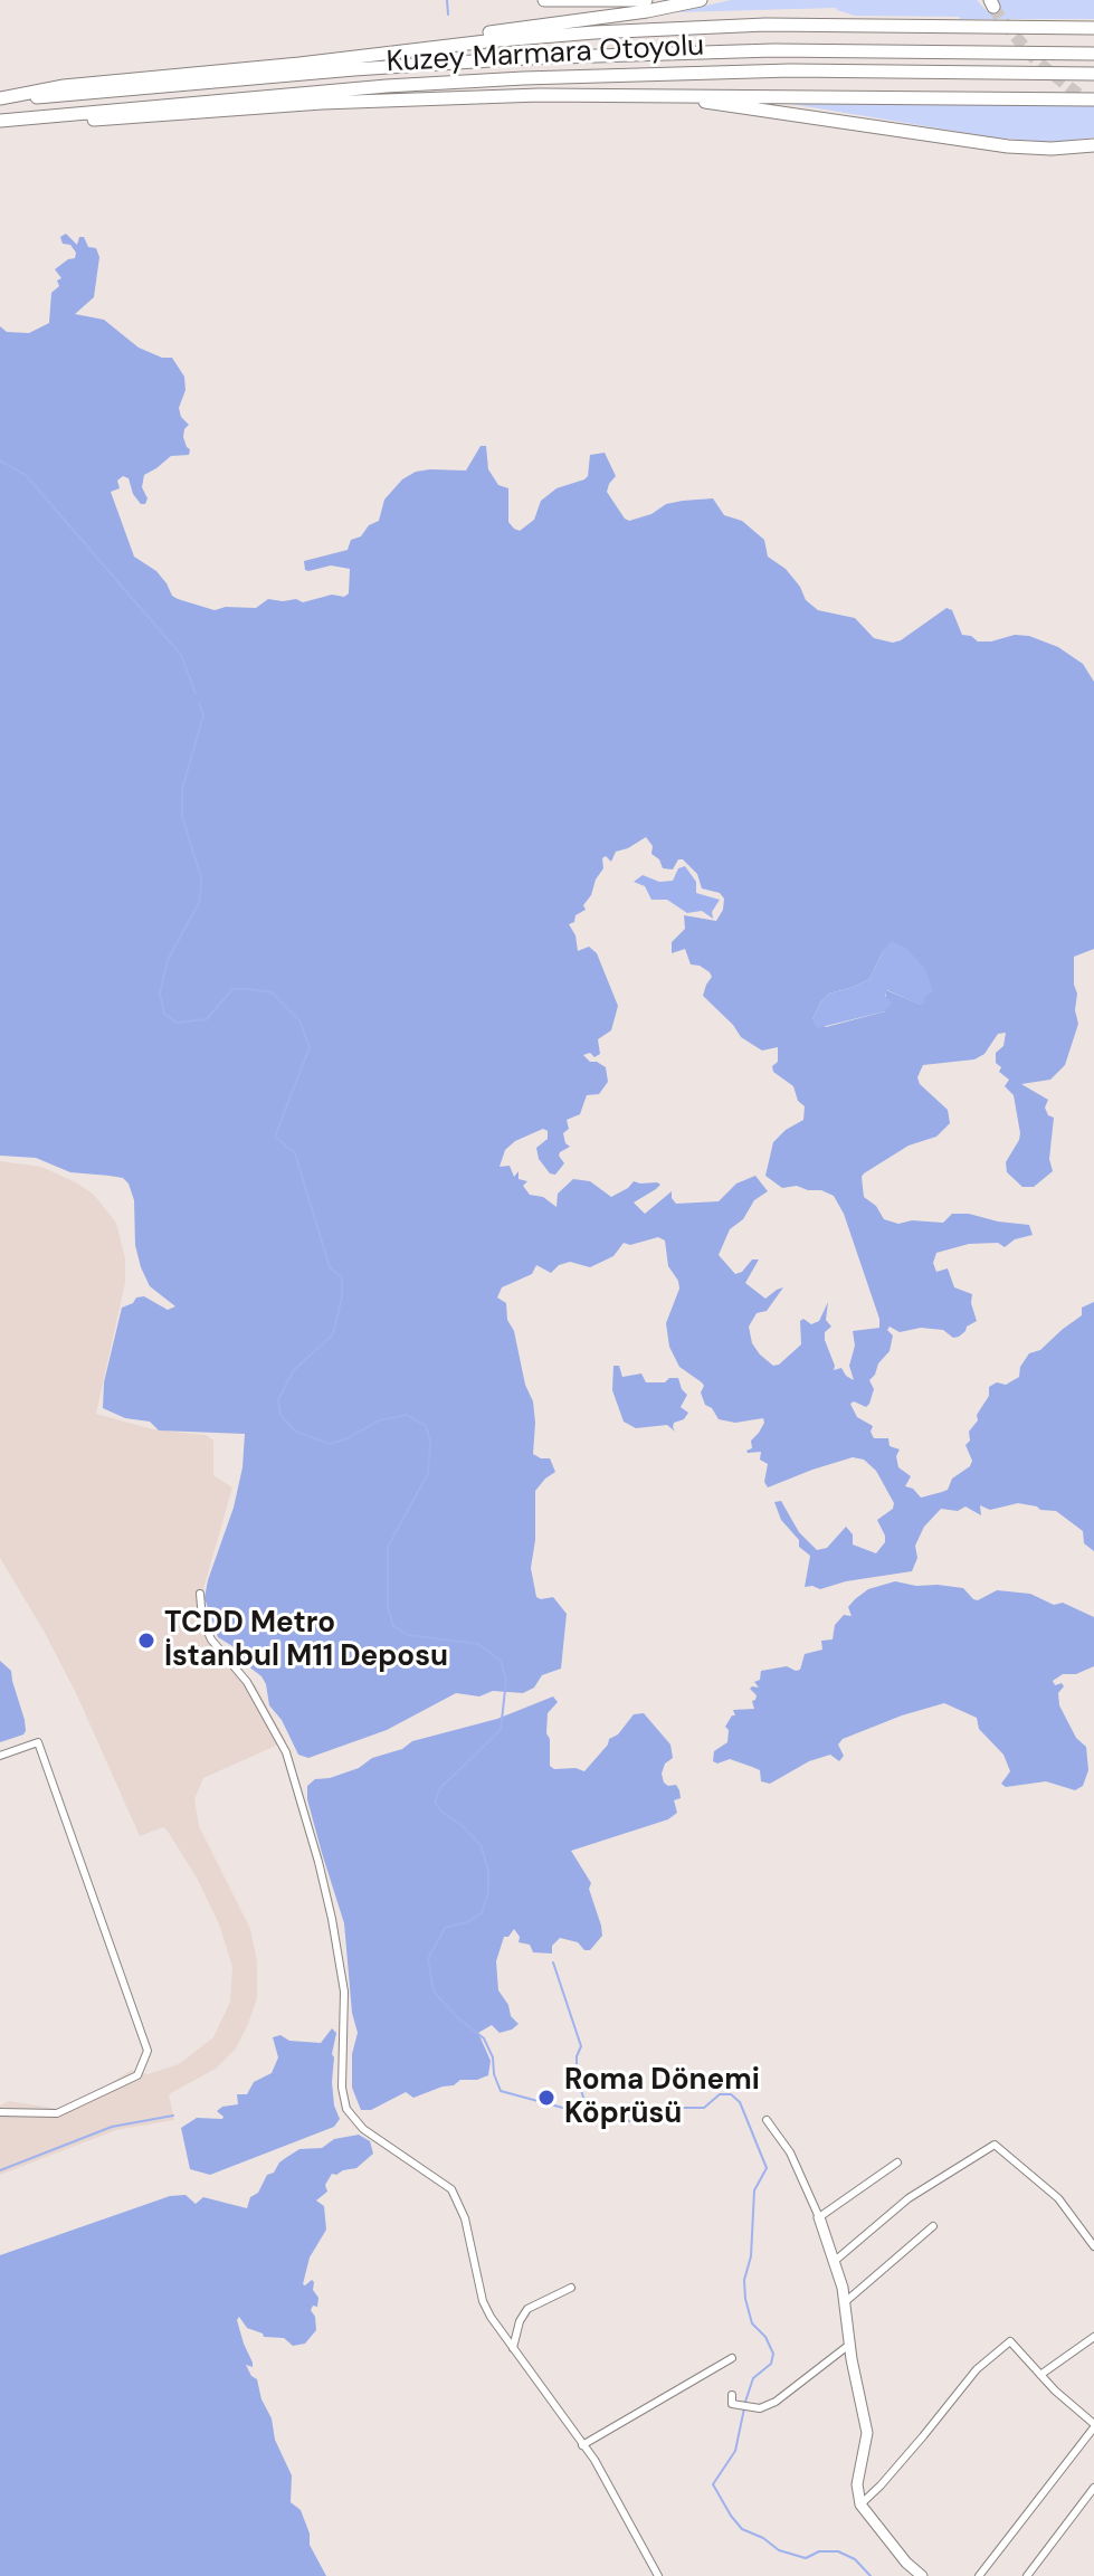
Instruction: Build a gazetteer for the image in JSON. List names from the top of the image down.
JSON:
{
  "streets": {
    "highway": ["Kuzey Marmara Otoyolu"]
  },
  "places": ["TCDD Metro İstanbul M11 Deposu", "Roma Dönemi Köprüsü"]
}
